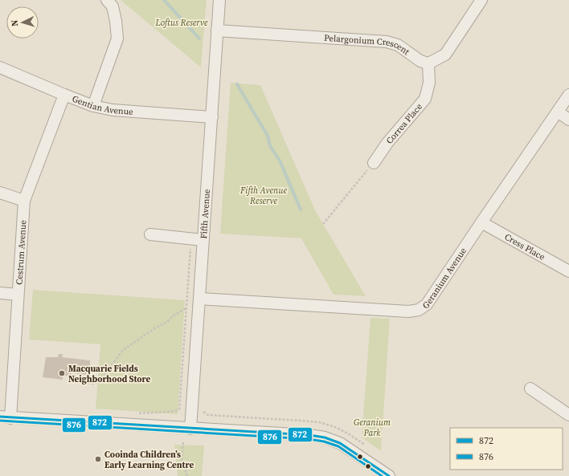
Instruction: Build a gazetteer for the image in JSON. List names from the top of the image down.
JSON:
{
  "streets": {
    "street": [
      "Pelargonium Crescent",
      "Gentian Avenue",
      "Correa Place",
      "Fifth Avenue",
      "Cress Place",
      "Cestrum Avenue",
      "Geranium Avenue"
    ]
  },
  "crossings": [
    ["Pelargonium Crescent", "Correa Place"],
    ["Pelargonium Crescent", "Fifth Avenue"],
    ["Gentian Avenue", "Fifth Avenue"],
    ["Gentian Avenue", "Cestrum Avenue"],
    ["Fifth Avenue", "Geranium Avenue"],
    ["Cress Place", "Geranium Avenue"]
  ],
  "parks": ["Loftus Reserve", "Fifth Avenue Reserve", "Geranium Park"],
  "places": ["Macquarie Fields Neighborhood Store", "Cooinda Children’s Early Learning Centre"],
  "lines": ["transit line 872", "transit line 876"],
  "legend": ["872", "876"],
  "north": "left"
}
